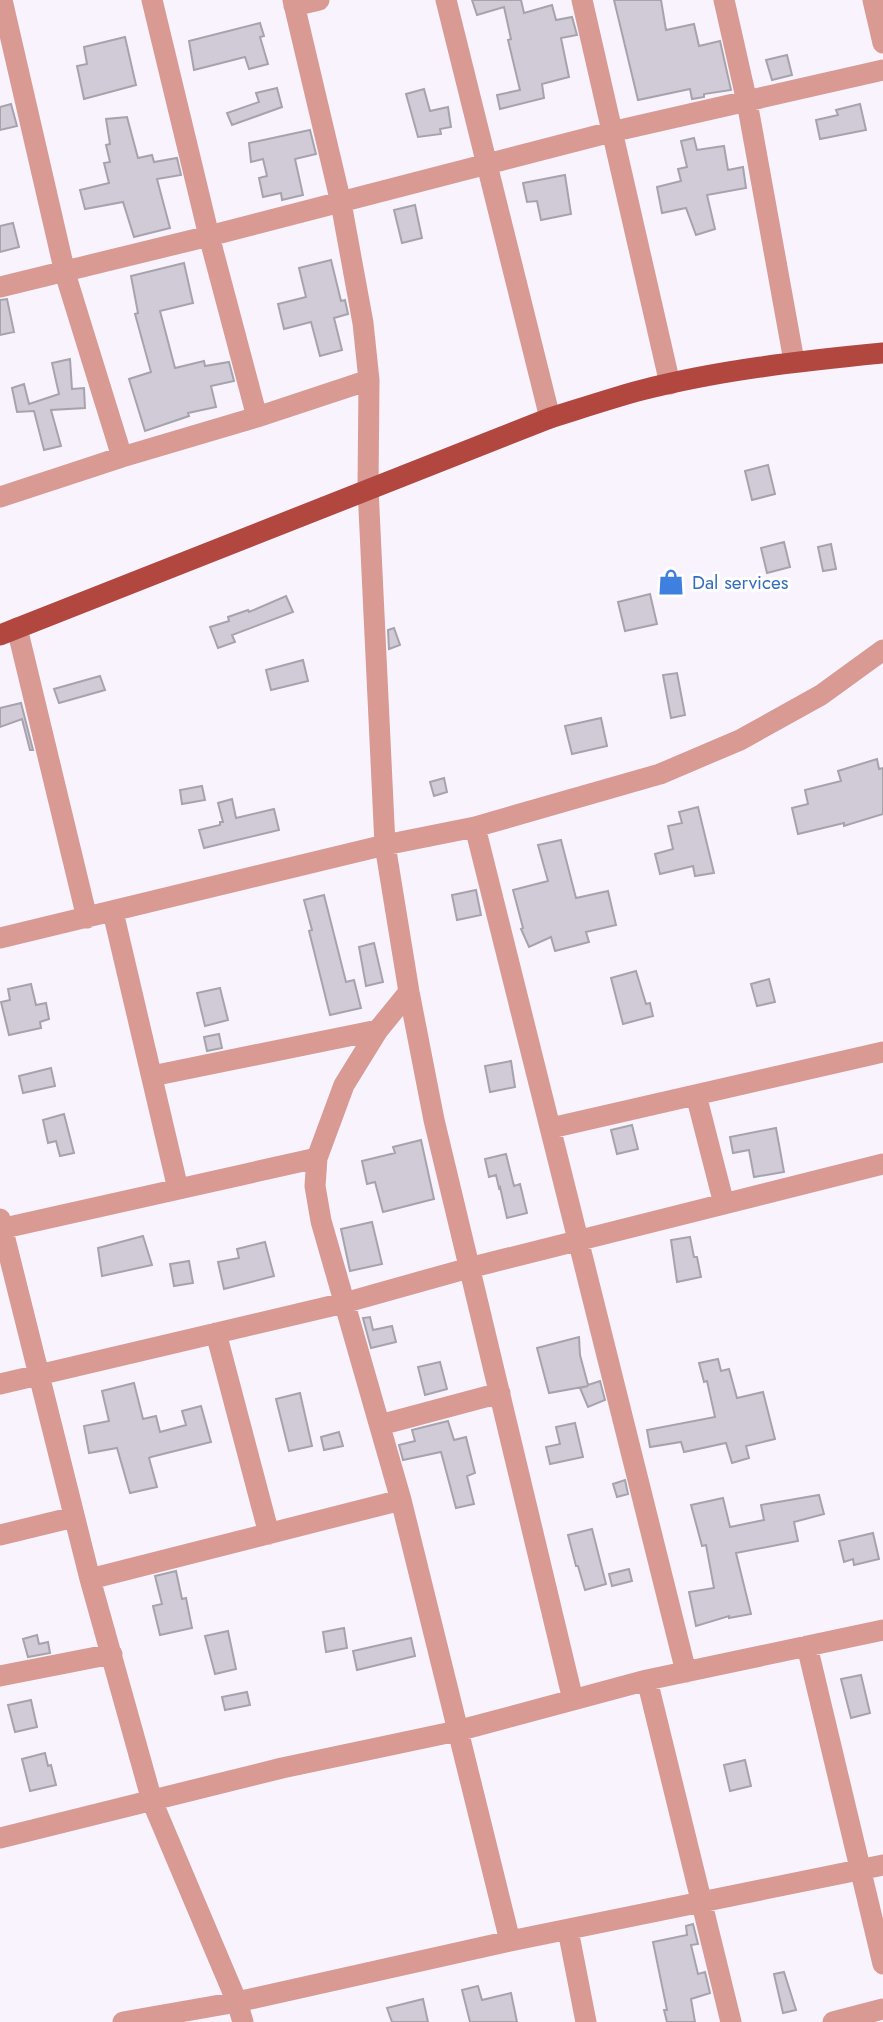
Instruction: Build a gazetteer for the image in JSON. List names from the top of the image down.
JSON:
{
  "places": {
    "shop": ["Dal services"]
  }
}
